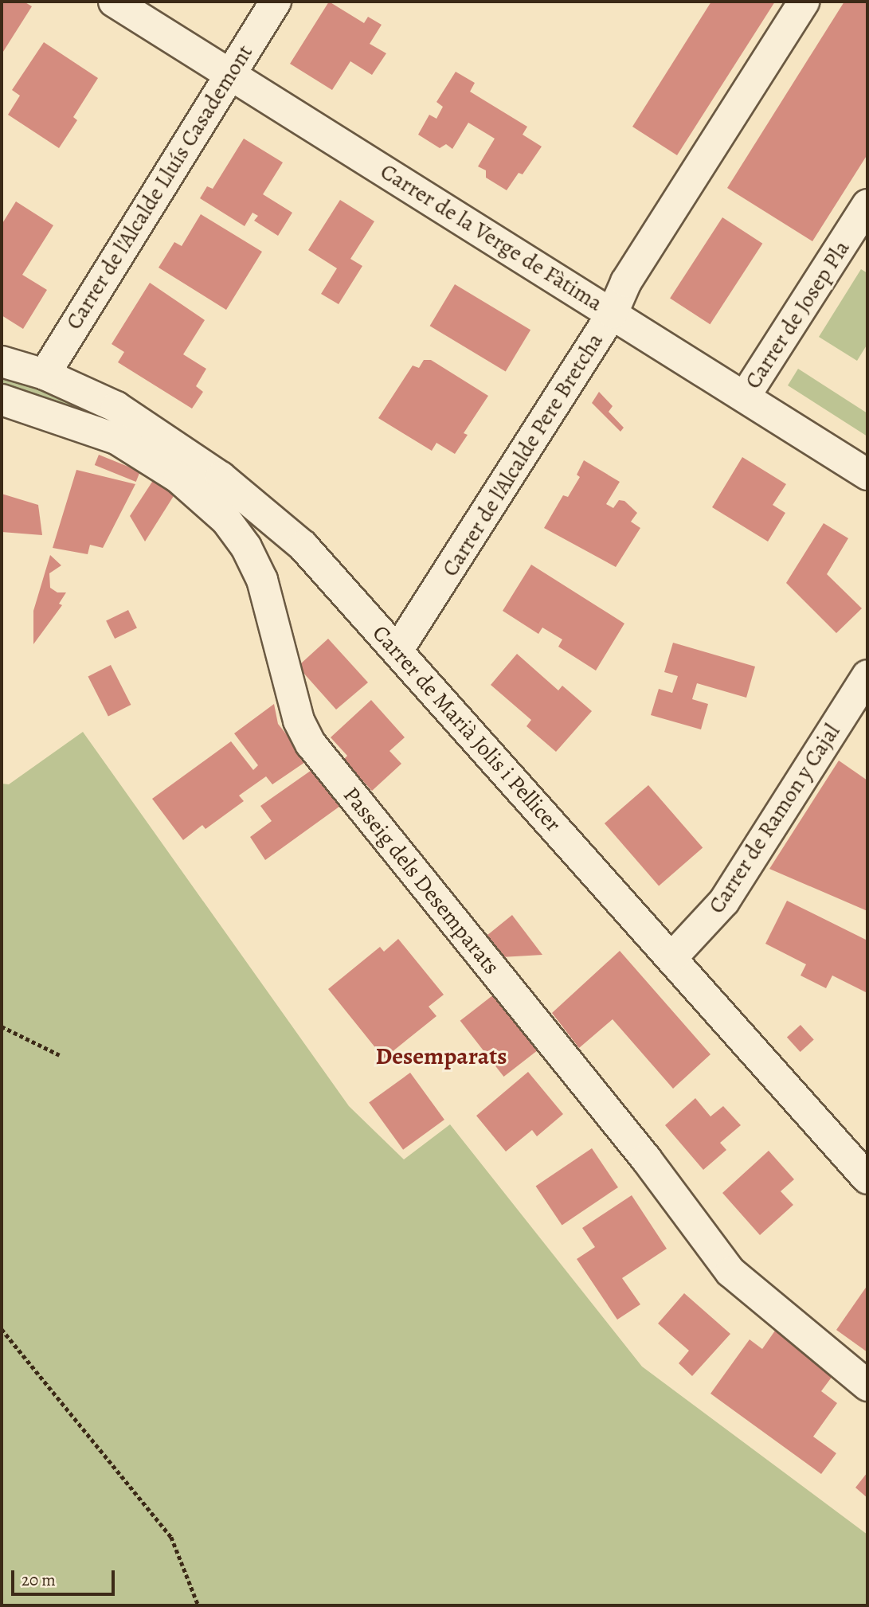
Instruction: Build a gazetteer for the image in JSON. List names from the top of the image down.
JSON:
{
  "streets": {
    "street": [
      "Carrer de l'Alcalde Lluís Casademont",
      "Carrer de la Verge de Fàtima",
      "Carrer de Josep Pla",
      "Carrer de l'Alcalde Pere Bretcha",
      "Carrer de Marià Jolis i Pellicer",
      "Carrer de Ramon y Cajal",
      "Passeig dels Desemparats"
    ]
  },
  "crossings": [
    ["Carrer de l'Alcalde Lluís Casademont", "Carrer de la Verge de Fàtima"],
    ["Carrer de l'Alcalde Lluís Casademont", "Carrer de Marià Jolis i Pellicer"],
    ["Carrer de la Verge de Fàtima", "Carrer de Josep Pla"],
    ["Carrer de la Verge de Fàtima", "Carrer de l'Alcalde Pere Bretcha"],
    ["Carrer de l'Alcalde Pere Bretcha", "Carrer de Marià Jolis i Pellicer"],
    ["Carrer de Marià Jolis i Pellicer", "Carrer de Ramon y Cajal"]
  ],
  "districts": ["Desemparats"],
  "scale_bar": "20 m"
}
